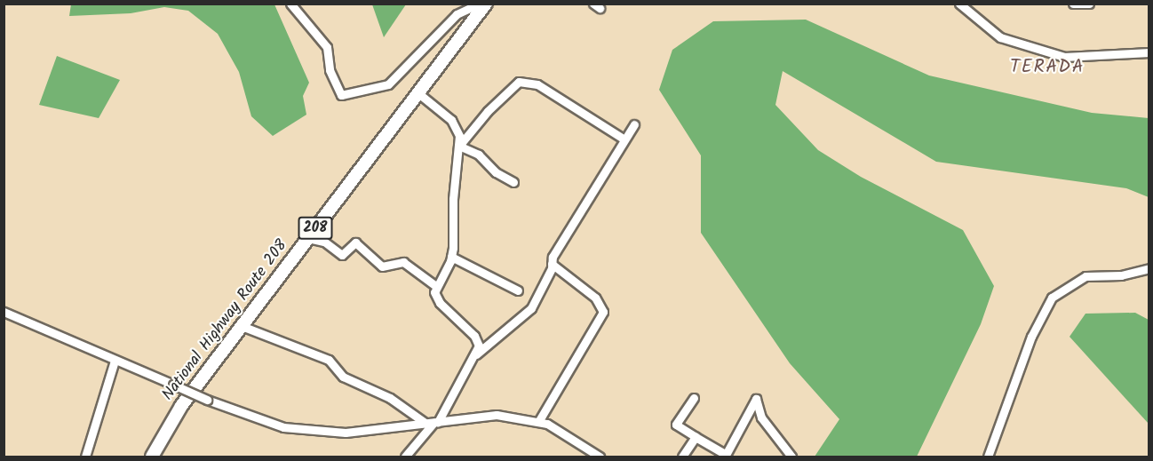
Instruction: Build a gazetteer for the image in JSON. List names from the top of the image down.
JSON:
{
  "streets": {
    "highway": ["208", "National Highway Route 208"]
  },
  "districts": ["TERADA"]
}
